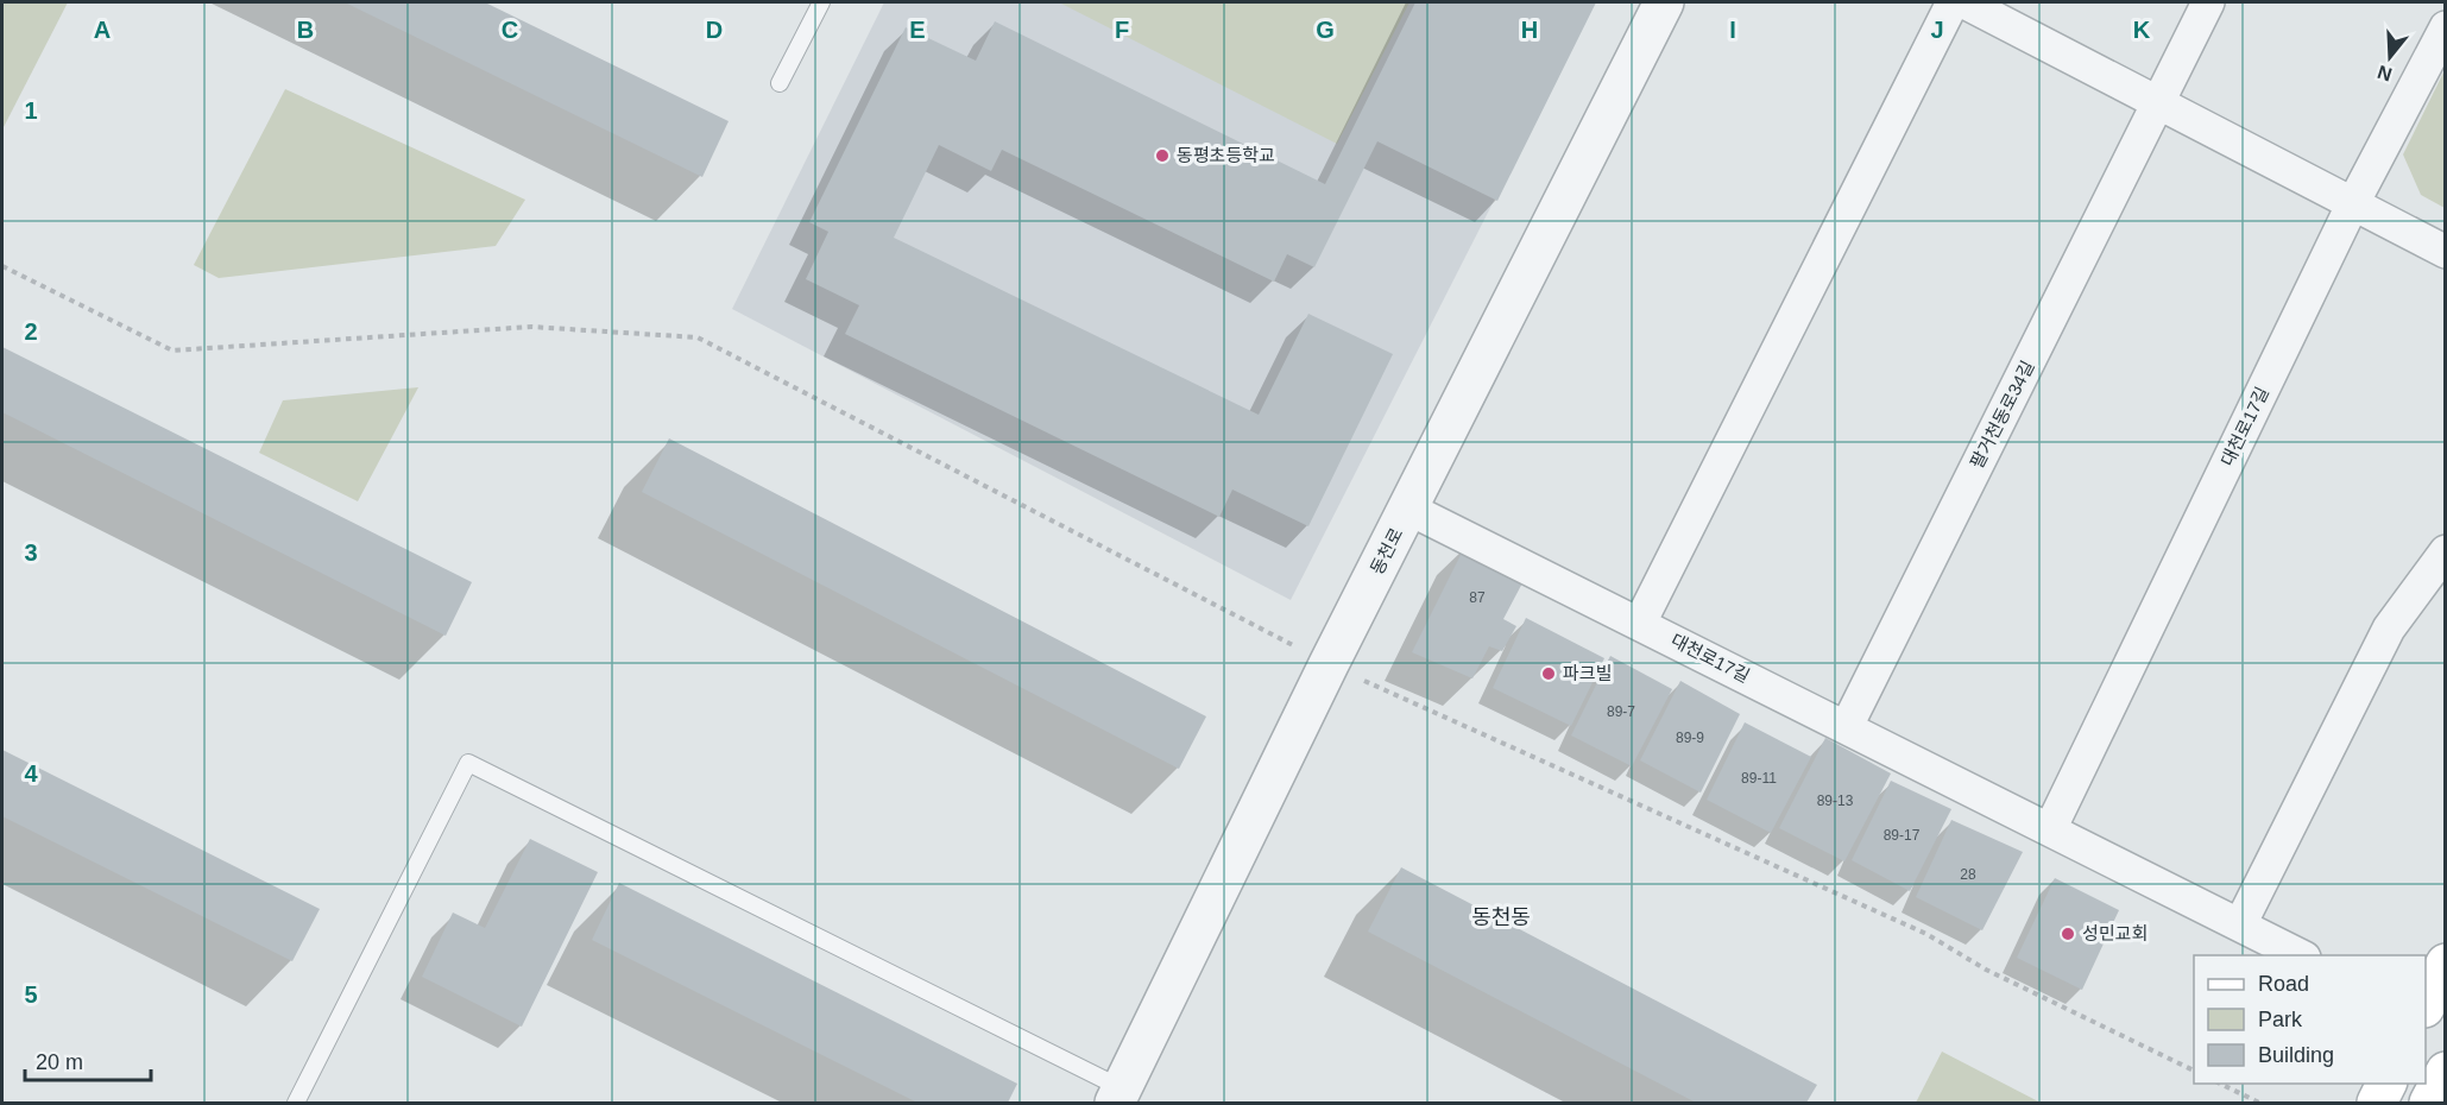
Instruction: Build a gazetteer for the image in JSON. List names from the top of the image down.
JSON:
{
  "streets": {
    "street": ["팔거천동로34길", "대천로17길", "동천로"]
  },
  "crossings": [
    ["팔거천동로34길", "대천로17길"],
    ["대천로17길", "동천로"]
  ],
  "districts": ["동천동"],
  "places": ["동평초등학교", "파크빌", "성민교회"],
  "house_numbers": [
    "87",
    "89-7",
    "89-9",
    "89-11",
    "89-13",
    "89-17",
    "28"
  ],
  "legend": ["Road", "Park", "Building"],
  "scale_bar": "20 m",
  "north": "bottom",
  "grid": {
    "columns": [
      "A",
      "B",
      "C",
      "D",
      "E",
      "F",
      "G",
      "H",
      "I",
      "J",
      "K"
    ],
    "rows": [
      "1",
      "2",
      "3",
      "4",
      "5"
    ]
  }
}
